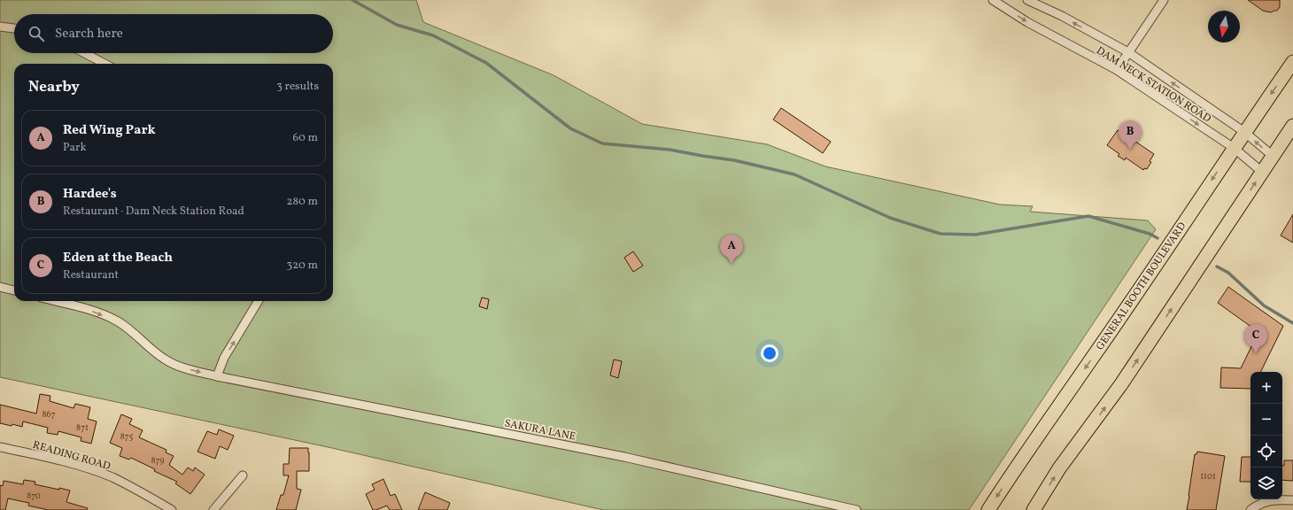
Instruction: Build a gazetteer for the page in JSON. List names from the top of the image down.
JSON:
{
  "streets": {
    "highway": ["GENERAL BOOTH BOULEVARD"],
    "street": ["DAM NECK STATION ROAD", "SAKURA LANE", "READING ROAD"]
  },
  "crossings": [
    ["DAM NECK STATION ROAD", "GENERAL BOOTH BOULEVARD"]
  ],
  "house_numbers": [
    "867",
    "871",
    "875",
    "879",
    "1101",
    "870"
  ],
  "north": "bottom",
  "page": {
    "search": "Search here",
    "heading": ["Nearby", "3 results"],
    "list": [
      {
        "mark": "A",
        "name": "Red Wing Park",
        "note": "Park",
        "value": "60 m"
      },
      {
        "mark": "B",
        "name": "Hardee's",
        "note": "Restaurant · Dam Neck Station Road",
        "value": "280 m"
      },
      {
        "mark": "C",
        "name": "Eden at the Beach",
        "note": "Restaurant",
        "value": "320 m"
      }
    ],
    "pins": ["B", "A", "C"],
    "map_buttons": ["+", "−"]
  }
}
